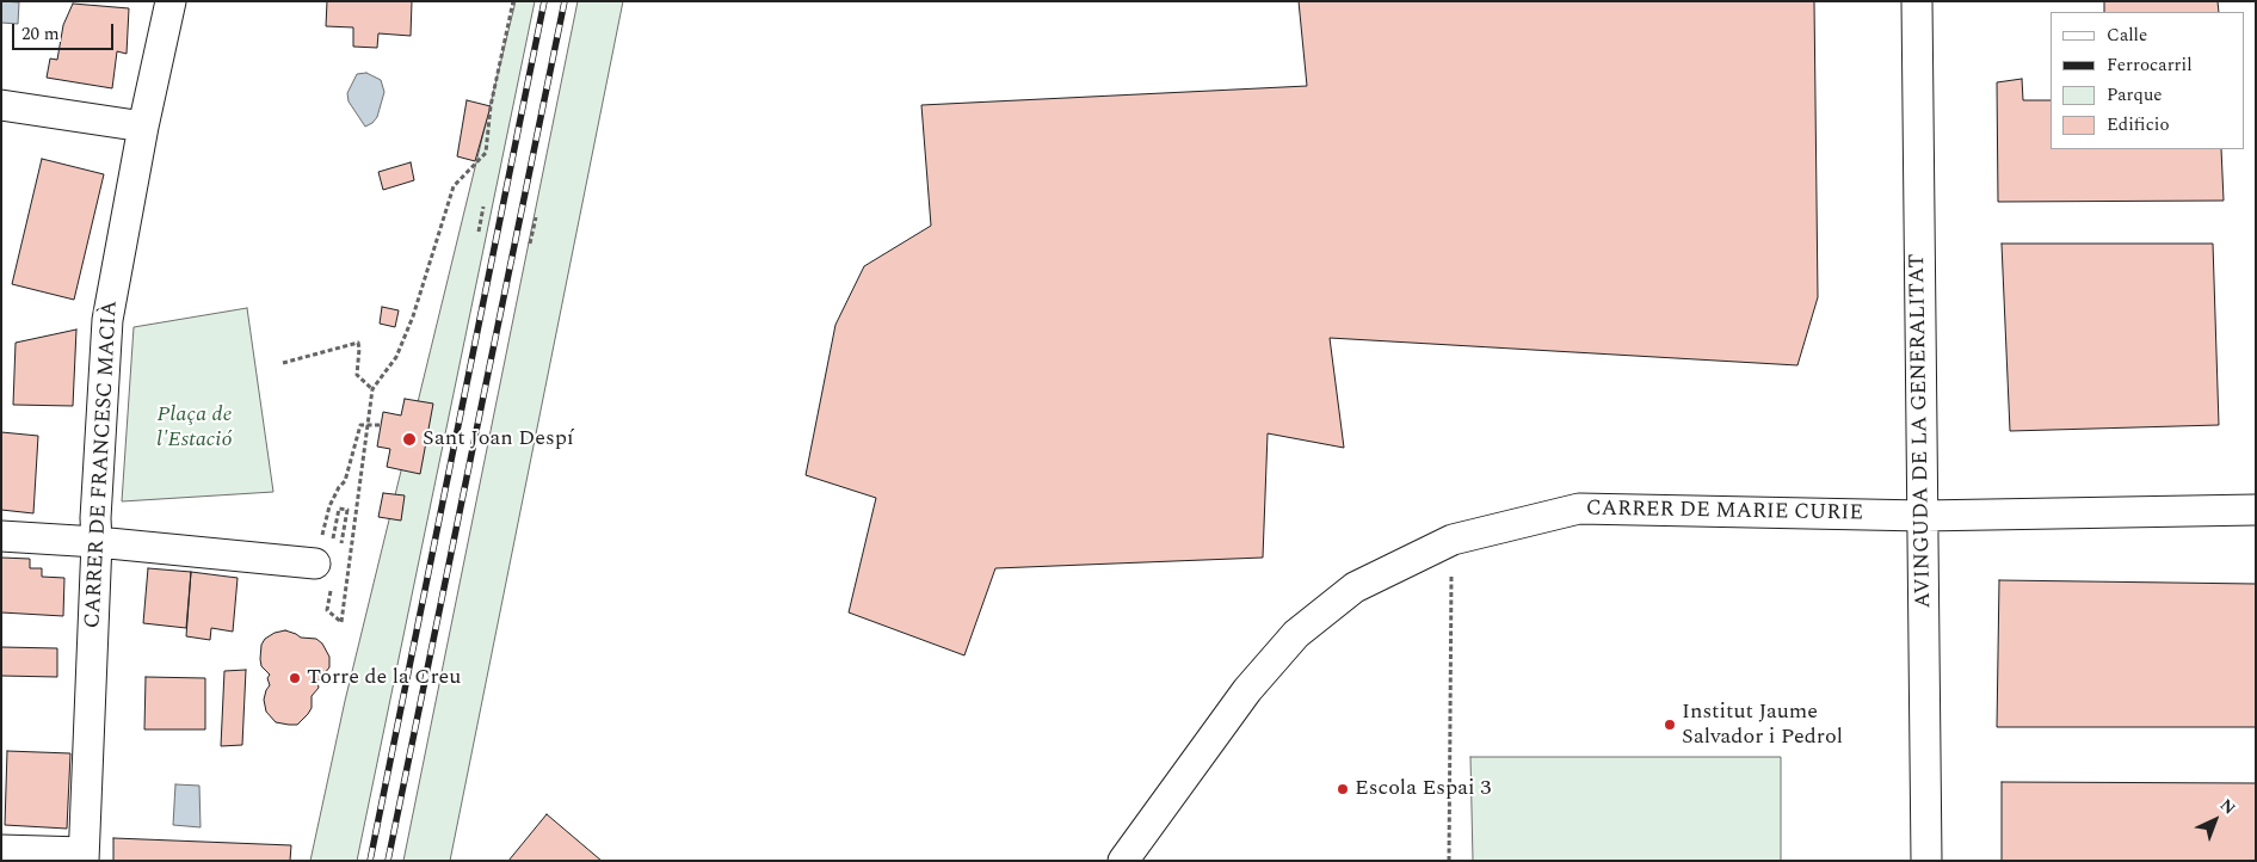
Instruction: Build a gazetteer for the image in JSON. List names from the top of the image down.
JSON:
{
  "streets": {
    "street": ["AVINGUDA DE LA GENERALITAT", "CARRER DE FRANCESC MACIÀ", "CARRER DE MARIE CURIE"]
  },
  "crossings": [
    ["AVINGUDA DE LA GENERALITAT", "CARRER DE MARIE CURIE"]
  ],
  "parks": ["Plaça de l'Estació"],
  "places": [
    "Sant Joan Despí",
    "Torre de la Creu",
    "Institut Jaume Salvador i Pedrol",
    "Escola Espai 3"
  ],
  "legend": [
    "Calle",
    "Ferrocarril",
    "Parque",
    "Edificio"
  ],
  "scale_bar": "20 m",
  "north": "top right"
}
